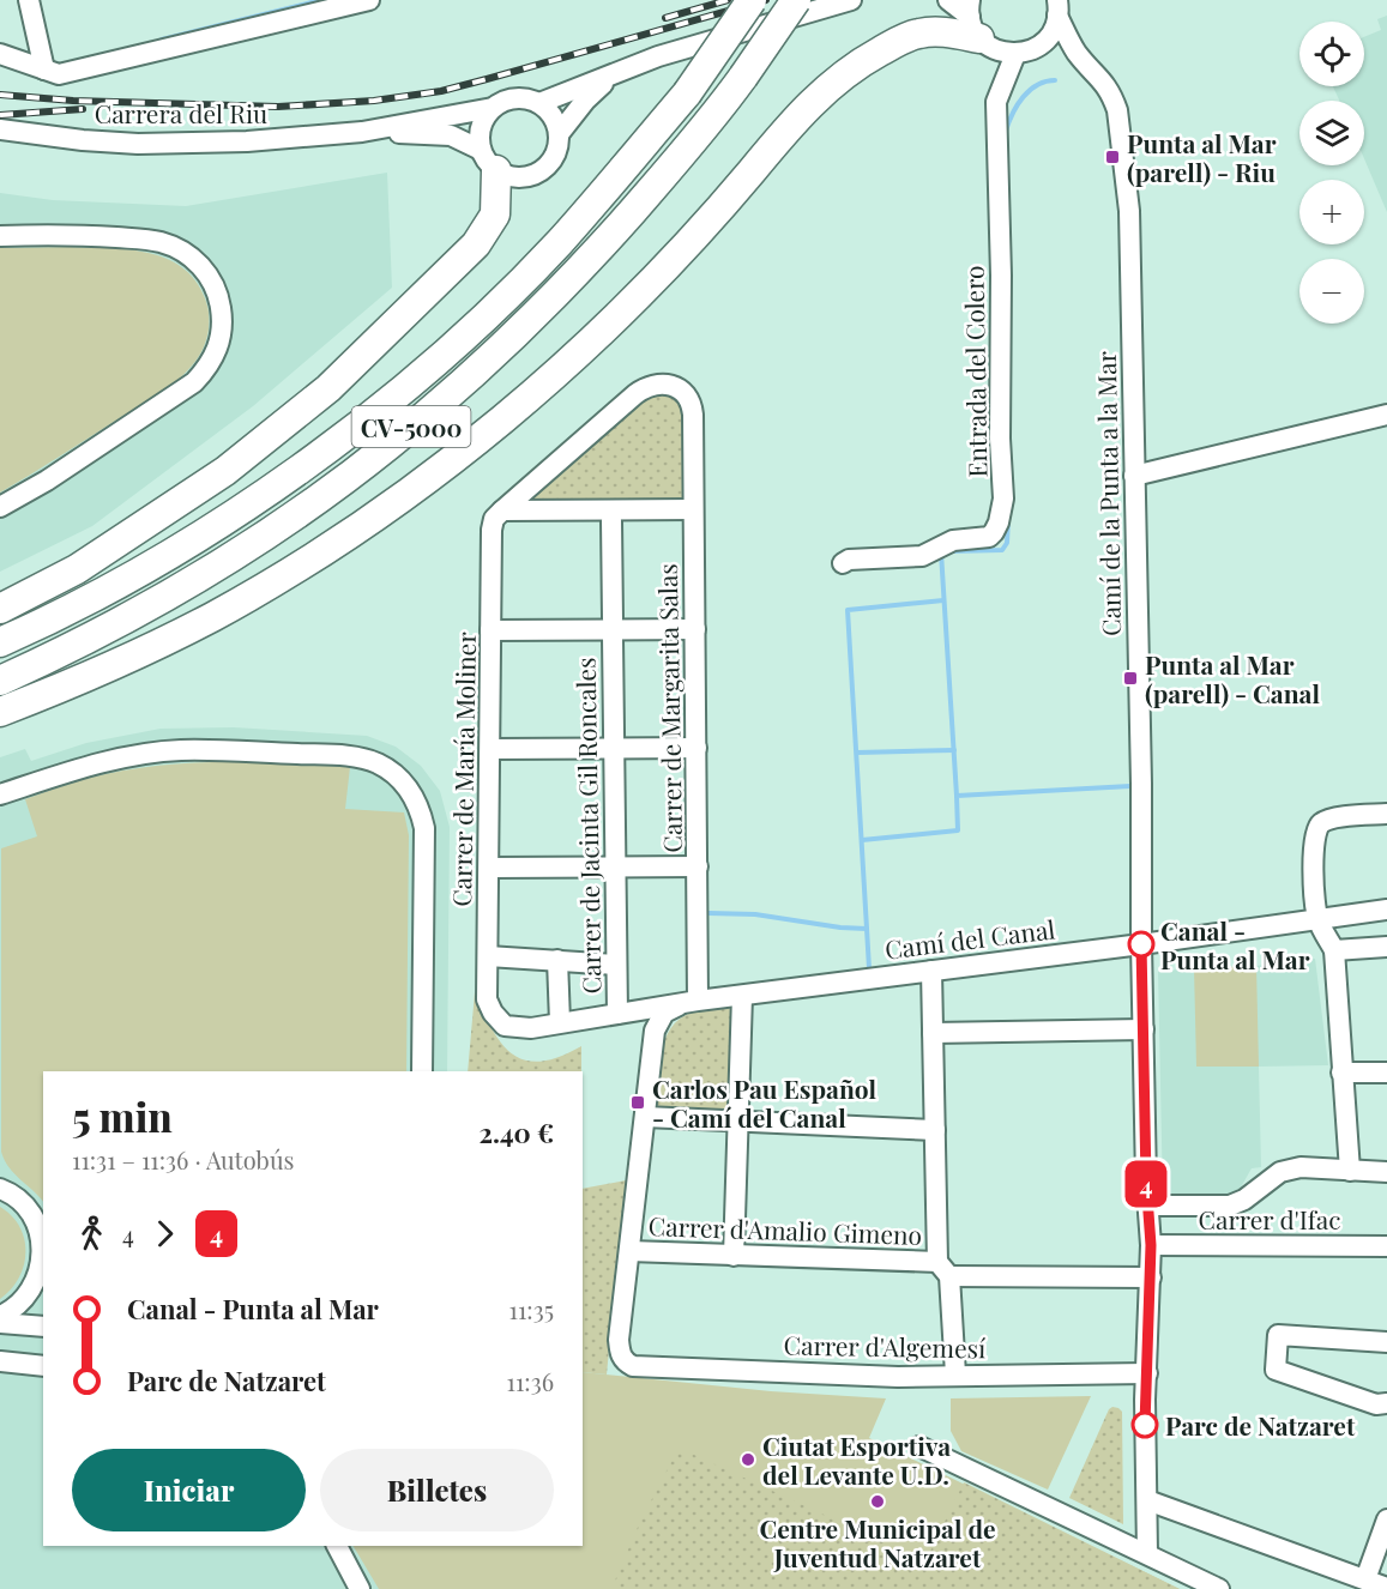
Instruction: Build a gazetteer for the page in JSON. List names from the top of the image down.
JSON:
{
  "streets": {
    "highway": ["CV-5000"],
    "street": [
      "Carrera del Riu",
      "Entrada del Colero",
      "Camí de la Punta a la Mar",
      "Carrer de Margarita Salas",
      "Carrer de María Moliner",
      "Carrer de Jacinta Gil Roncales",
      "Camí del Canal",
      "Carrer d'Ifac",
      "Carrer d'Amalio Gimeno",
      "Carrer d'Algemesí"
    ]
  },
  "crossings": [
    ["Camí de la Punta a la Mar", "Camí del Canal"],
    ["Camí de la Punta a la Mar", "Carrer d'Ifac"],
    ["Camí de la Punta a la Mar", "Carrer d'Amalio Gimeno"],
    ["Camí de la Punta a la Mar", "Carrer d'Algemesí"],
    ["Carrer de Margarita Salas", "Carrer de María Moliner"],
    ["Carrer de Margarita Salas", "Camí del Canal"],
    ["Carrer de María Moliner", "Camí del Canal"],
    ["Carrer de Jacinta Gil Roncales", "Camí del Canal"],
    ["Carrer d'Amalio Gimeno", "Carrer d'Algemesí"]
  ],
  "places": {
    "transit": ["Punta al Mar (parell) - Riu", "Punta al Mar (parell) - Canal", "Carlos Pau Español - Camí del Canal"],
    "other": [
      "Canal - Punta al Mar",
      "Parc de Natzaret",
      "Ciutat Esportiva del Levante U.D.",
      "Centre Municipal de Juventud Natzaret"
    ]
  },
  "lines": ["bus line 4"],
  "page": {
    "on_map": "4",
    "map_buttons": ["+", "−"],
    "heading": ["5 min", "11:31 – 11:36 · Autobús", "2.40 €"],
    "legs": ["4", "4"],
    "list": [
      {
        "name": "Canal - Punta al Mar",
        "value": "11:35"
      },
      {
        "name": "Parc de Natzaret",
        "value": "11:36"
      }
    ],
    "buttons": ["Iniciar", "Billetes"]
  }
}
